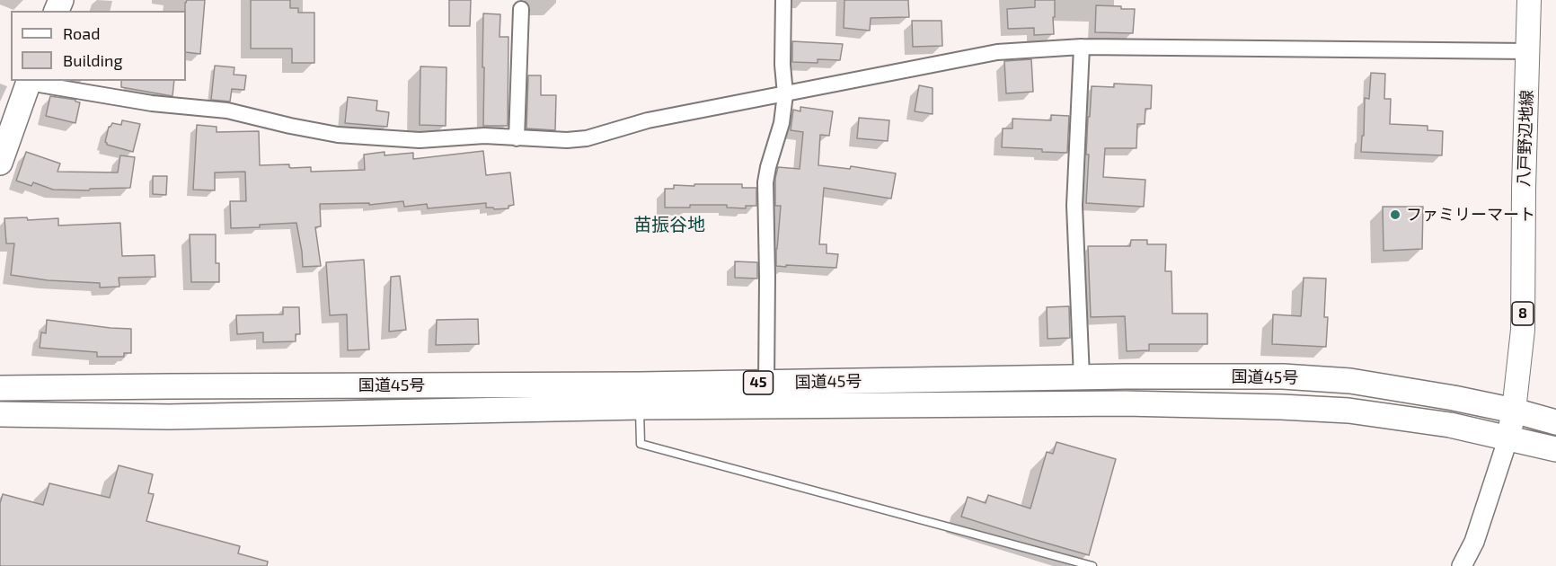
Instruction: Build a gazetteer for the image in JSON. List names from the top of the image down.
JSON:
{
  "streets": {
    "highway": ["国道45号", "45"],
    "main road": ["八戸野辺地線", "8"]
  },
  "crossings": [
    ["八戸野辺地線", "国道45号"]
  ],
  "districts": ["苗振谷地"],
  "places": ["ファミリーマート"],
  "legend": ["Road", "Building"]
}
